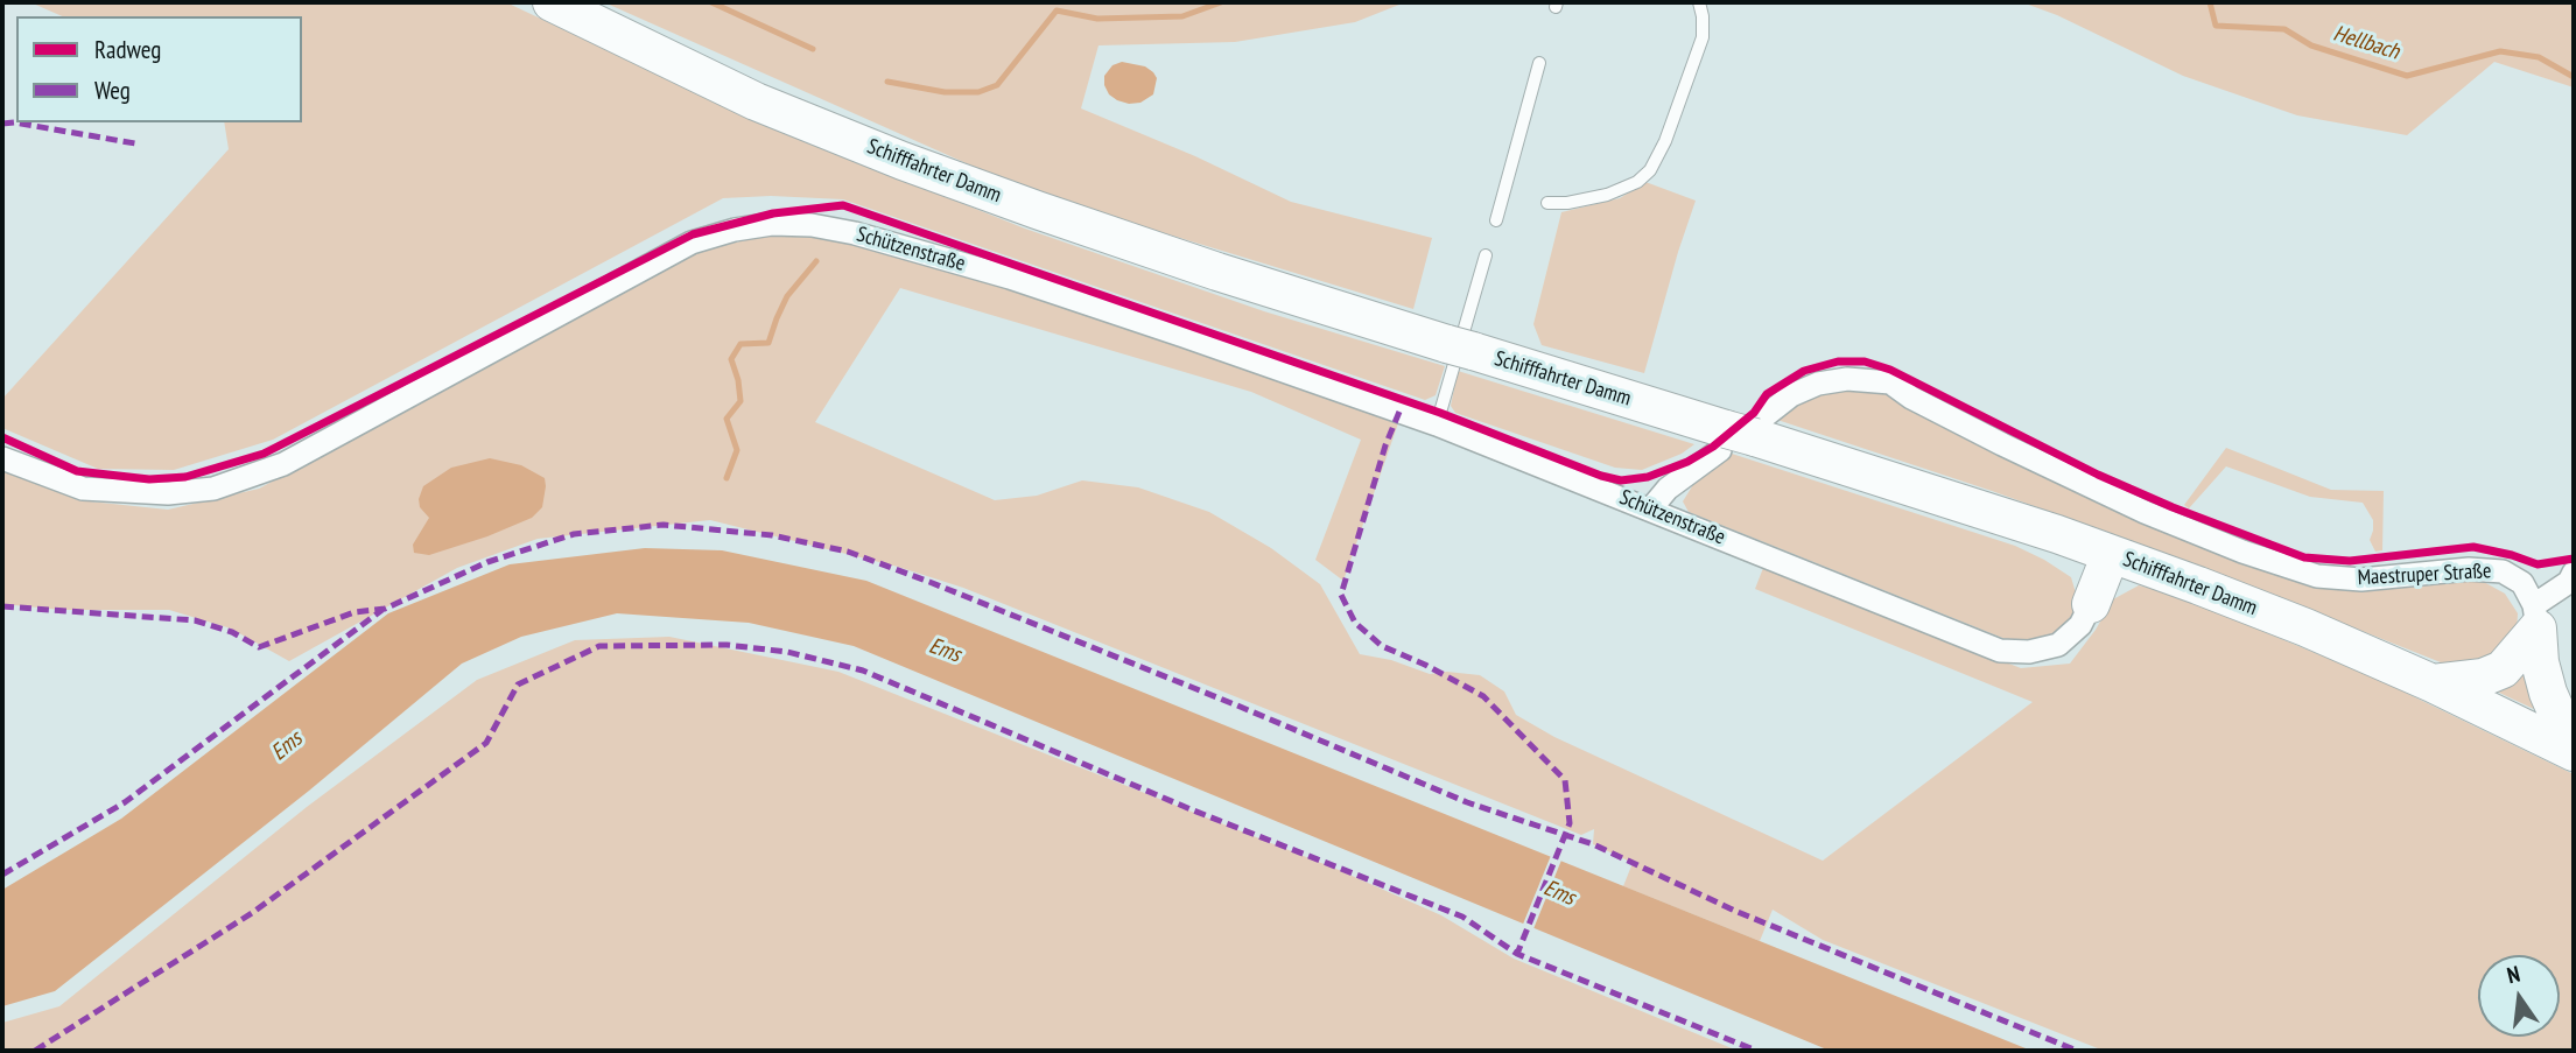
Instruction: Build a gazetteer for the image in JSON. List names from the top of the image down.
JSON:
{
  "streets": {
    "main road": ["Schifffahrter Damm"],
    "street": ["Schützenstraße", "Maestruper Straße"]
  },
  "crossings": [
    ["Schifffahrter Damm", "Maestruper Straße"],
    ["Schützenstraße", "Maestruper Straße"]
  ],
  "water": ["Hellbach", "Ems"],
  "legend": ["Radweg", "Weg"],
  "north": "top"
}
